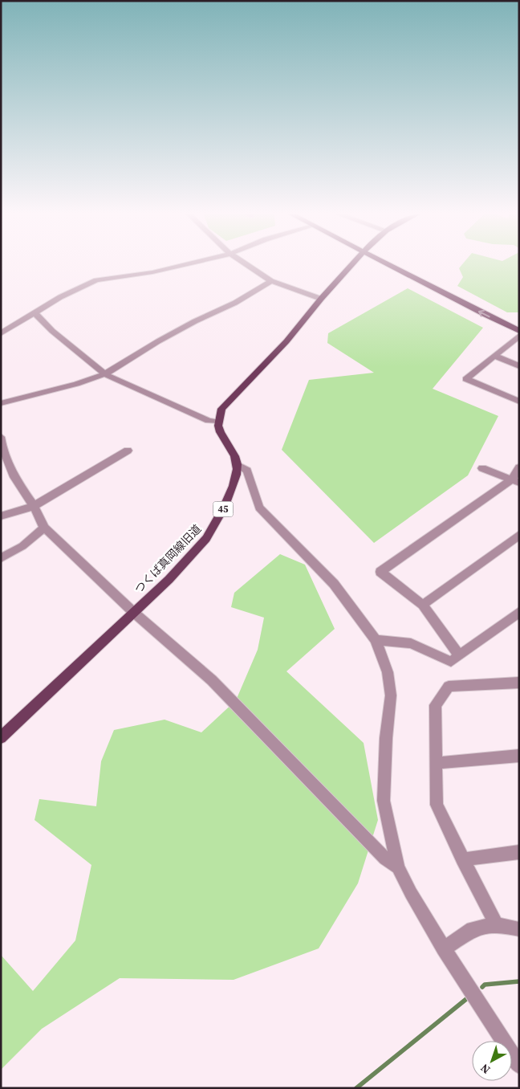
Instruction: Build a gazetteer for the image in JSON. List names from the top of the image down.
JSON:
{
  "streets": {
    "main road": ["45", "つくば真岡線旧道"]
  },
  "north": "bottom left"
}
